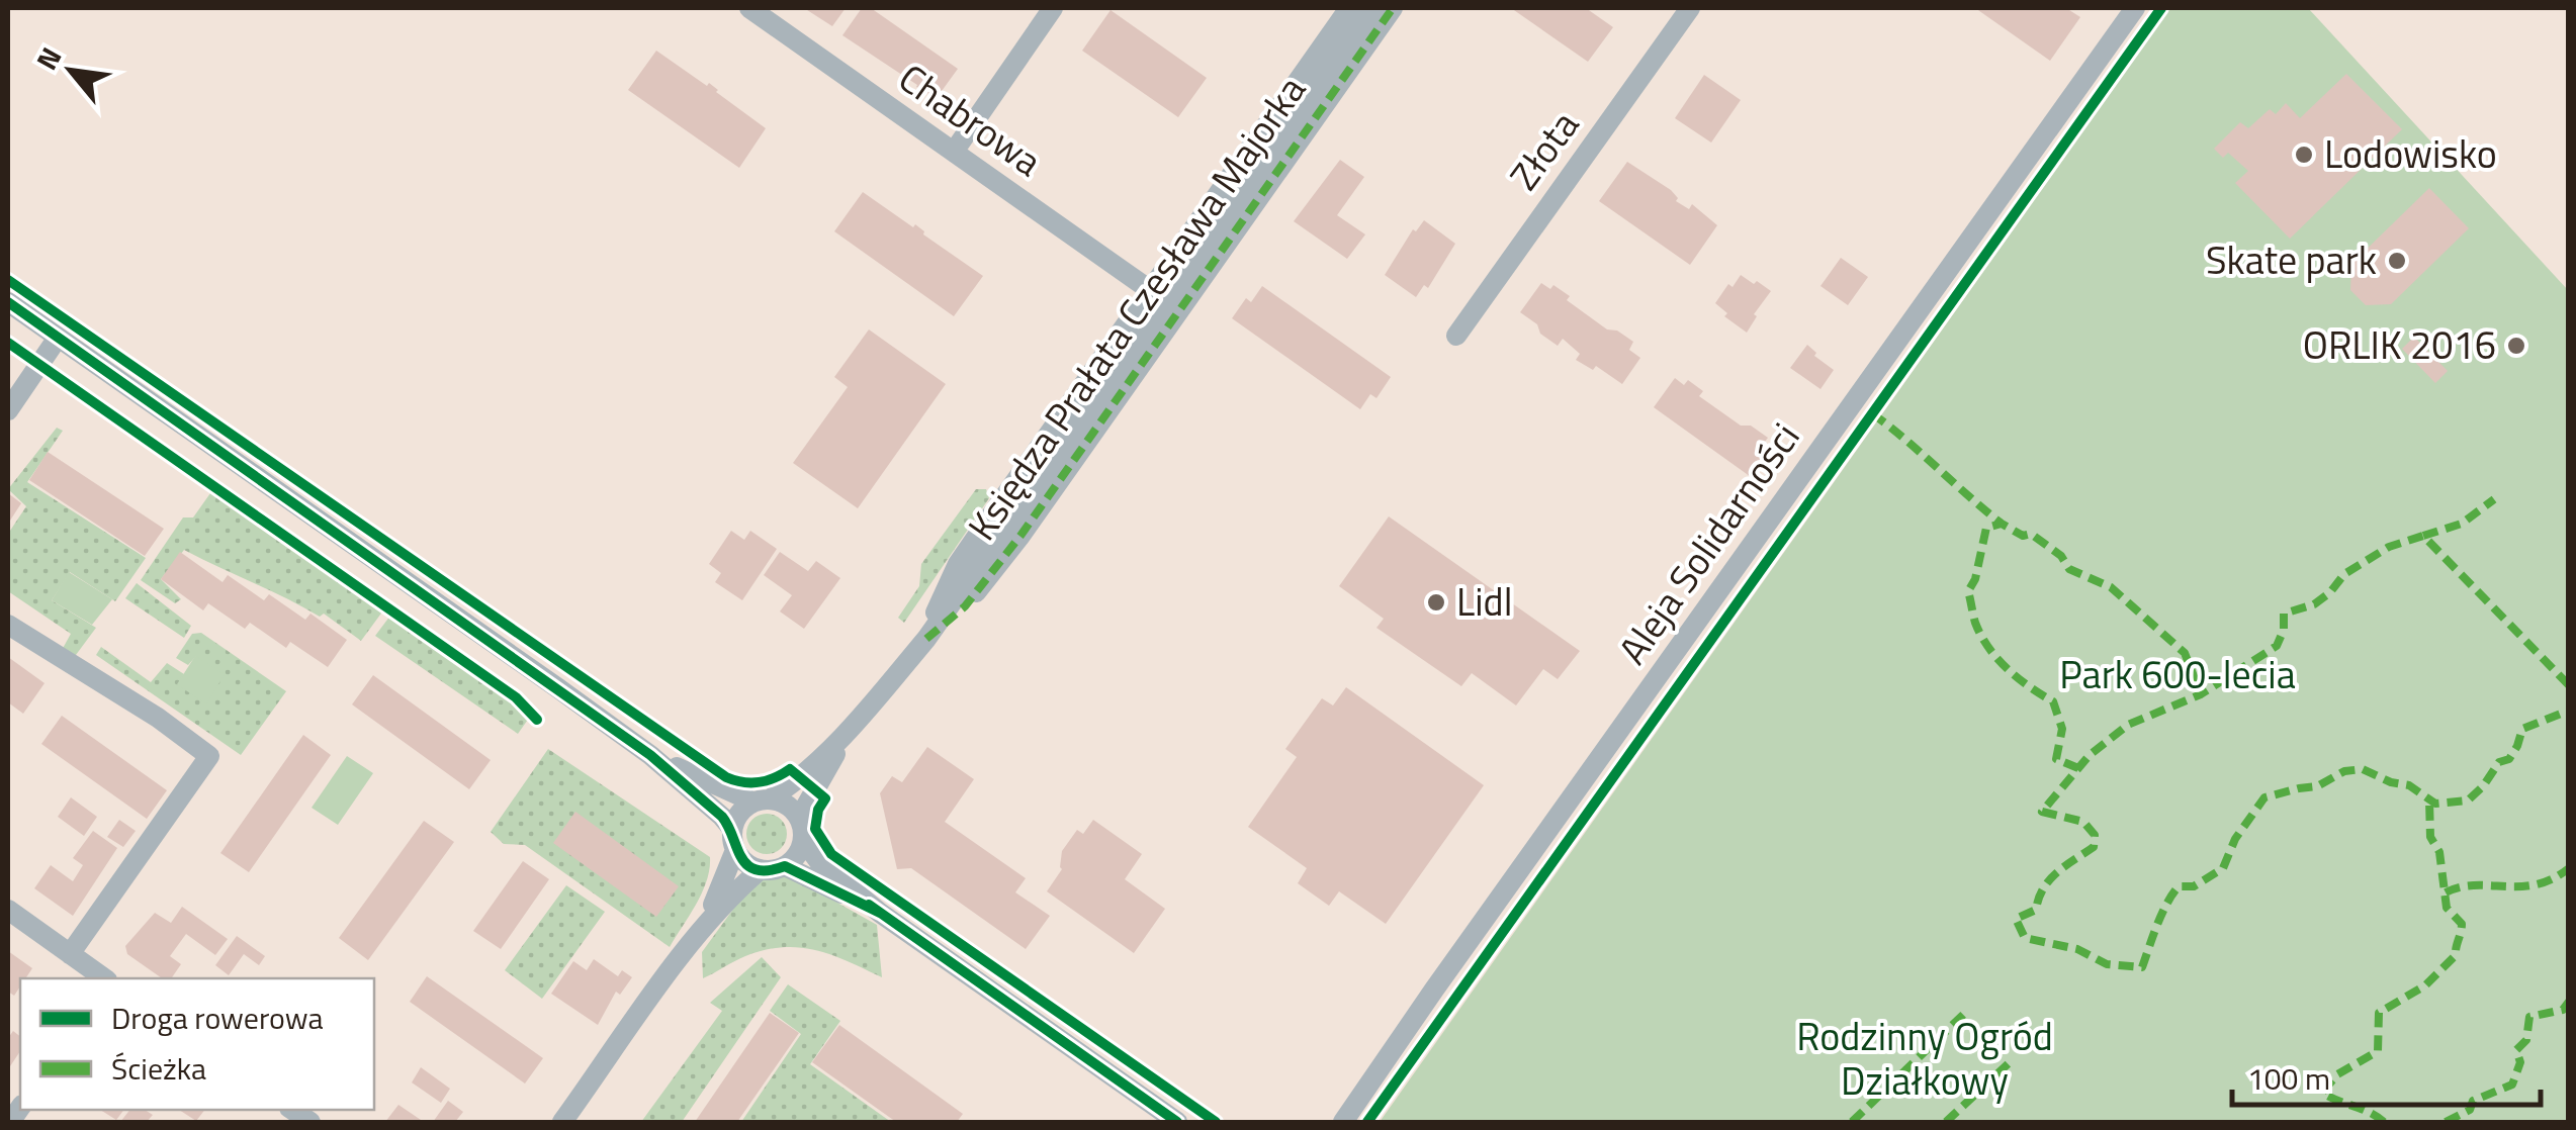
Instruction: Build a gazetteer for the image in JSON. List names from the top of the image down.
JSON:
{
  "streets": {
    "street": [
      "Chabrowa",
      "Złota",
      "Księdza Prałata Czesława Majorka",
      "Aleja Solidarności"
    ]
  },
  "crossings": [
    ["Chabrowa", "Księdza Prałata Czesława Majorka"]
  ],
  "parks": ["Park 600-lecia", "Rodzinny Ogród Działkowy"],
  "places": [
    "Lodowisko",
    "Skate park",
    "ORLIK 2016",
    "Lidl"
  ],
  "legend": ["Droga rowerowa", "Ścieżka"],
  "scale_bar": "100 m",
  "north": "top left"
}
